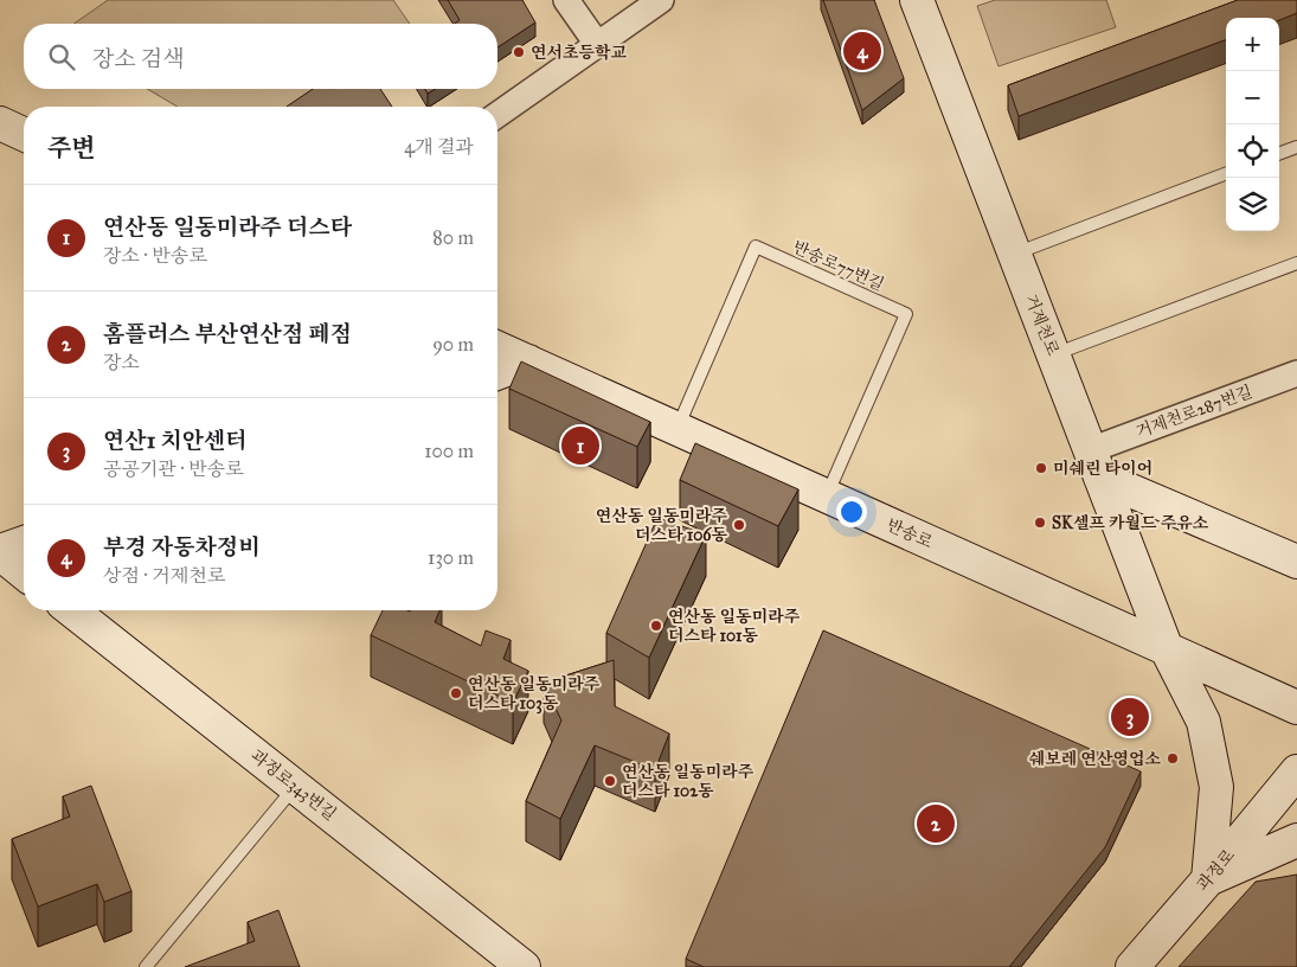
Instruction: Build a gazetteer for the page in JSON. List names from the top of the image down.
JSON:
{
  "streets": {
    "main road": [
      "거제천로",
      "반송로",
      "과정로343번길",
      "과정로"
    ],
    "street": ["거제천로287번길"],
    "lane": ["반송로77번길"]
  },
  "crossings": [
    ["반송로77번길", "반송로"],
    ["거제천로", "거제천로287번길"],
    ["거제천로", "반송로"],
    ["거제천로", "과정로"]
  ],
  "places": [
    "연서초등학교",
    "미쉐린 타이어",
    "SK셀프 카월드 주유소",
    "연산동 일동미라주 더스타 106동",
    "연산동 일동미라주 더스타 101동",
    "연산동 일동미라주 더스타 103동",
    "쉐보레 연산영업소",
    "연산동 일동미라주 더스타 102동"
  ],
  "page": {
    "map_buttons": ["+", "−"],
    "search": "장소 검색",
    "pins": [
      "4",
      "1",
      "3",
      "2"
    ],
    "heading": ["주변", "4개 결과"],
    "list": [
      {
        "mark": "1",
        "name": "연산동 일동미라주 더스타",
        "note": "장소 · 반송로",
        "value": "80 m"
      },
      {
        "mark": "2",
        "name": "홈플러스 부산연산점 페점",
        "note": "장소",
        "value": "90 m"
      },
      {
        "mark": "3",
        "name": "연산1 치안센터",
        "note": "공공기관 · 반송로",
        "value": "100 m"
      },
      {
        "mark": "4",
        "name": "부경 자동차정비",
        "note": "상점 · 거제천로",
        "value": "130 m"
      }
    ]
  }
}
